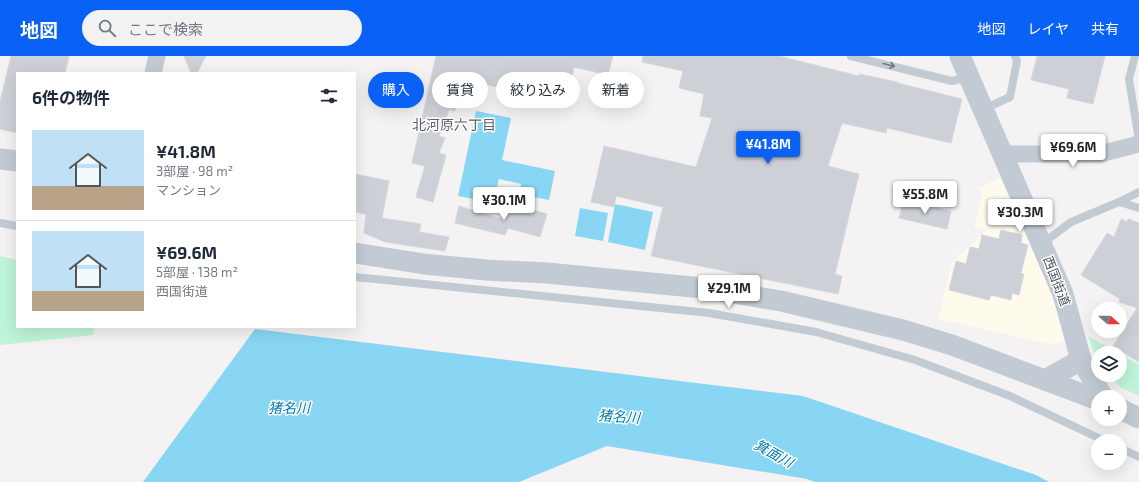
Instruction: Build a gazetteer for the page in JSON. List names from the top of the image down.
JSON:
{
  "streets": {
    "street": ["西国街道"]
  },
  "districts": ["北河原六丁目"],
  "water": ["猪名川", "箕面川"],
  "north": "right",
  "page": {
    "header": "地図",
    "search": "ここで検索",
    "nav": ["地図", "レイヤ", "共有"],
    "chip": [
      "購入",
      "賃貸",
      "絞り込み",
      "新着"
    ],
    "heading": "6件の物件",
    "list": [
      {
        "name": "¥41.8M",
        "note": "3部屋 · 98 m² · マンション"
      },
      {
        "name": "¥69.6M",
        "note": "5部屋 · 138 m² · 西国街道"
      }
    ],
    "price": [
      "¥41.8M",
      "¥69.6M",
      "¥55.8M",
      "¥30.1M",
      "¥30.3M",
      "¥29.1M"
    ],
    "map_buttons": ["+", "−"]
  }
}
